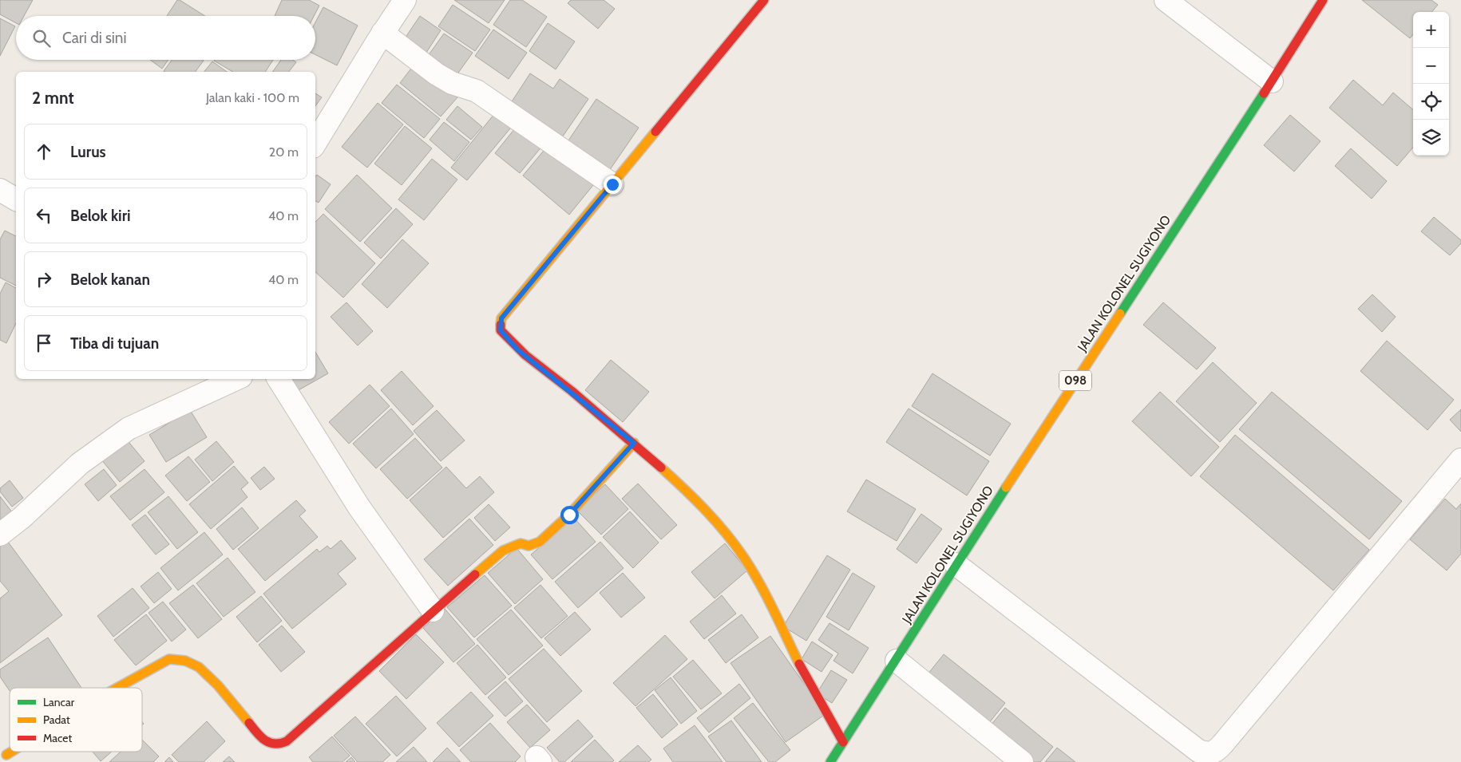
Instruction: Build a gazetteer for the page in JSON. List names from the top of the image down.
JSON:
{
  "streets": {
    "street": ["JALAN KOLONEL SUGIYONO", "098"]
  },
  "legend": ["Lancar", "Padat", "Macet"],
  "page": {
    "map_buttons": ["+", "−"],
    "search": "Cari di sini",
    "heading": ["2 mnt", "Jalan kaki · 100 m"],
    "list": [
      ["Lurus", "20 m"],
      ["Belok kiri", "40 m"],
      ["Belok kanan", "40 m"],
      "Tiba di tujuan"
    ]
  }
}
